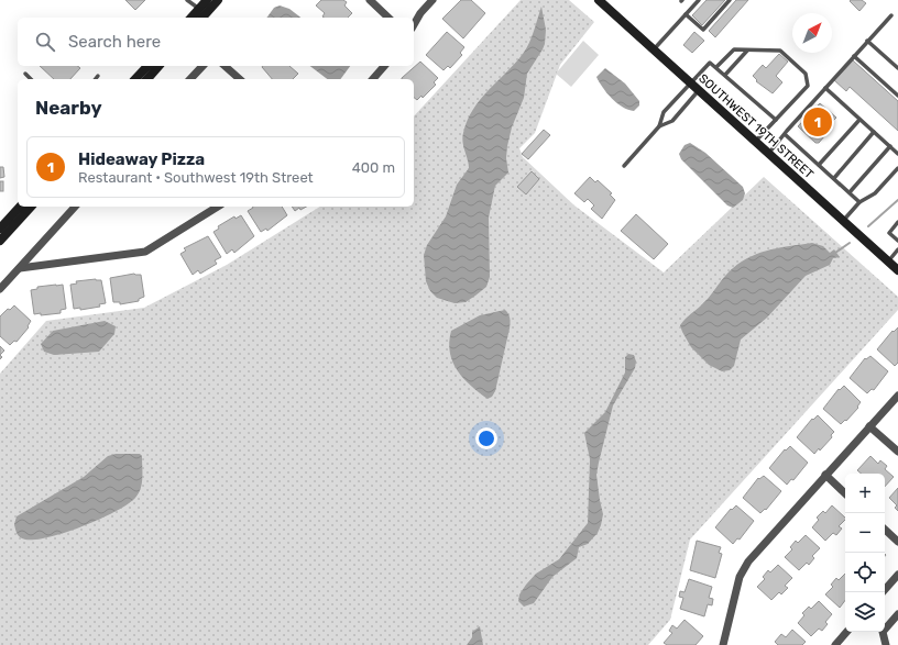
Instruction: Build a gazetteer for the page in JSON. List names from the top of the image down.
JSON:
{
  "streets": {
    "street": ["SOUTHWEST 19TH STREET"]
  },
  "north": "top right",
  "page": {
    "search": "Search here",
    "heading": "Nearby",
    "pins": "1",
    "list": [
      {
        "mark": "1",
        "name": "Hideaway Pizza",
        "note": "Restaurant · Southwest 19th Street",
        "value": "400 m"
      }
    ],
    "map_buttons": ["+", "−"]
  }
}
